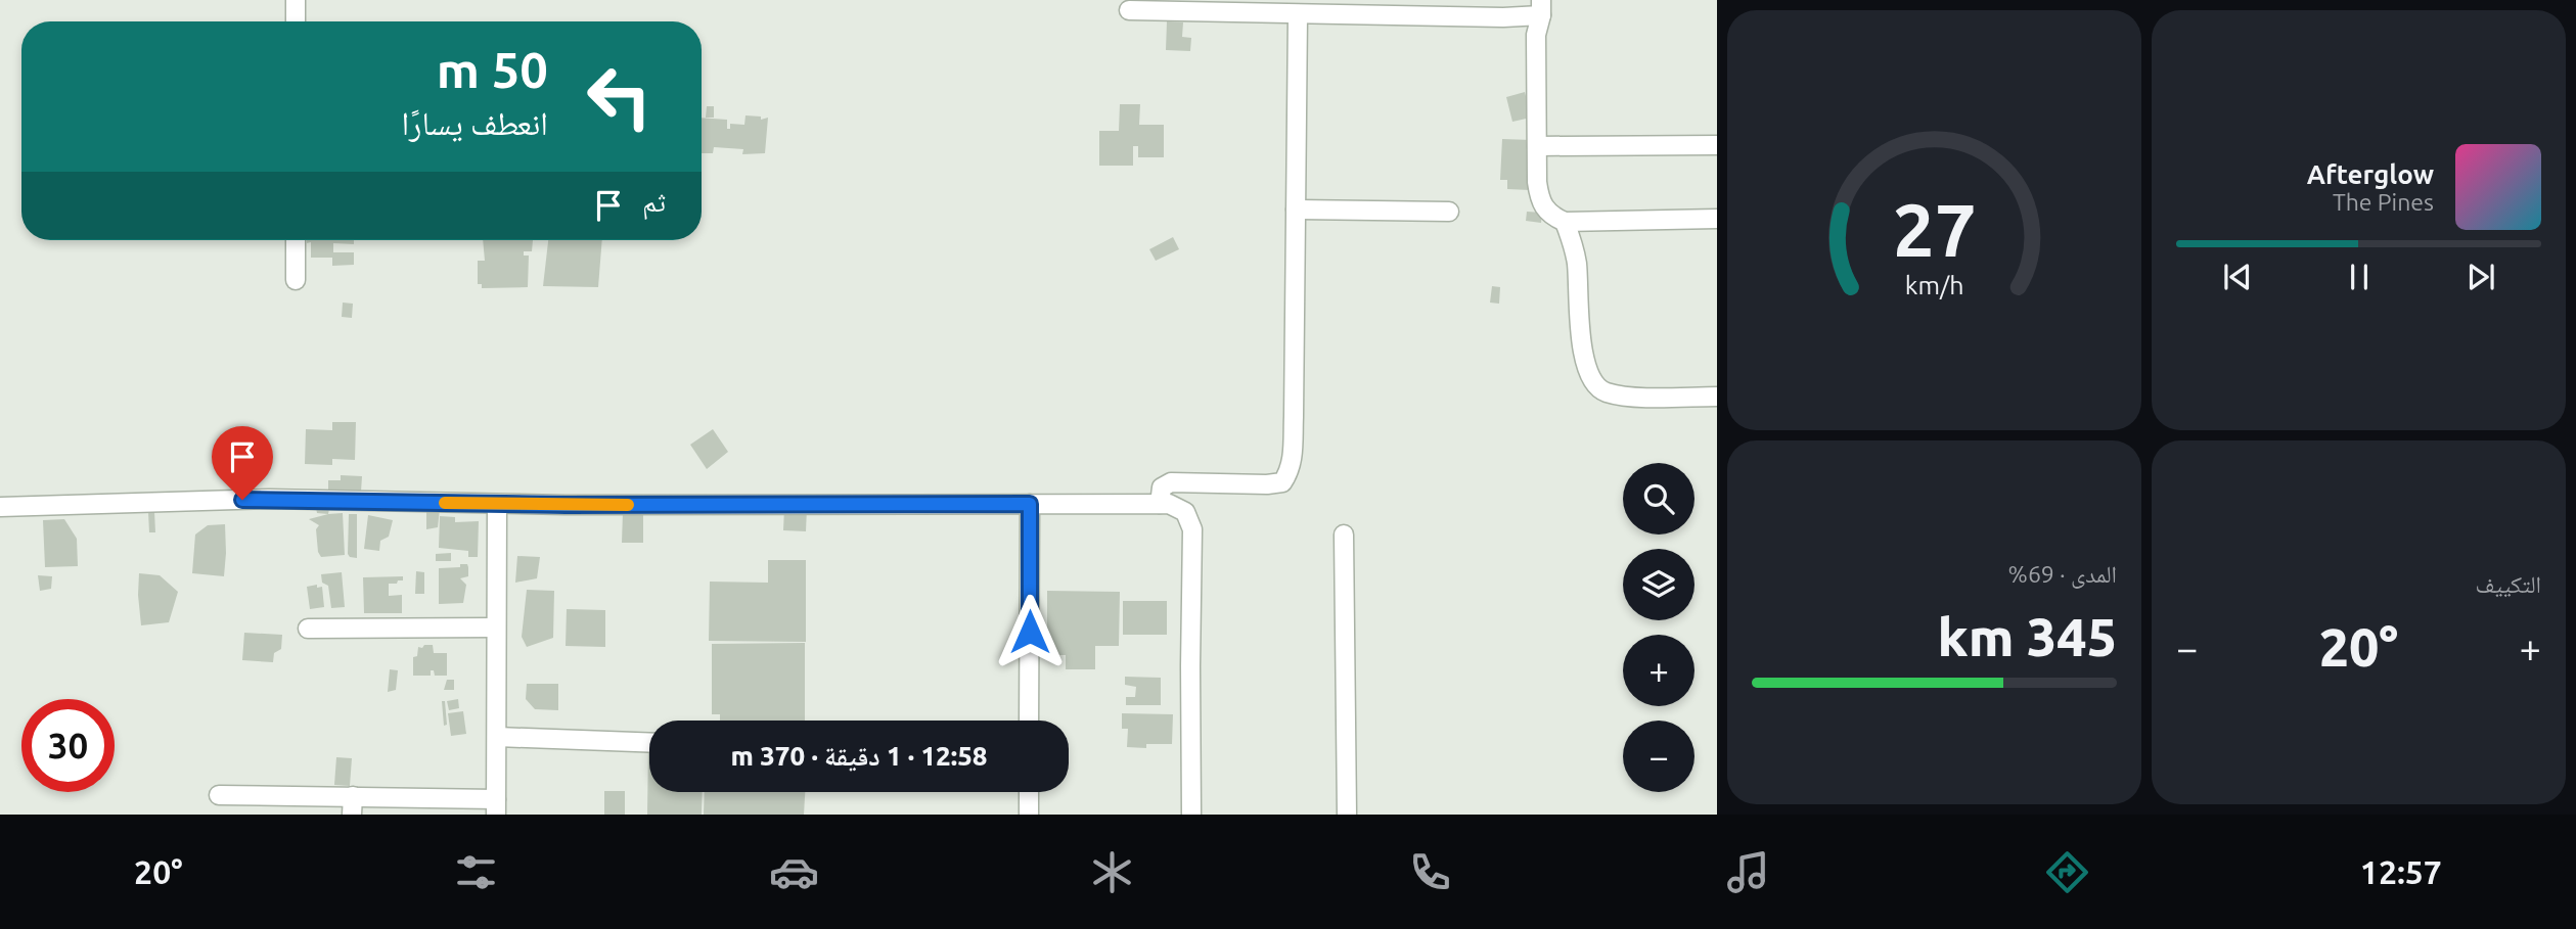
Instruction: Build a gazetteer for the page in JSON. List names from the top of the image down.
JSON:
{
  "page": {
    "turn": ["50 m", "انعطف يسارًا"],
    "song": ["Afterglow", "The Pines"],
    "then": "ثم",
    "tile": [
      "التكييف",
      ["المدى · 69%", "345 km"]
    ],
    "map_buttons": ["+", "−"],
    "heat": ["−", "20°", "+"],
    "limit": "30",
    "trip": "12:58 · 1 دقيقة · 370 m",
    "tabs": ["12:57", "20°"],
    "gauge": ["27", "km/h"]
  }
}
